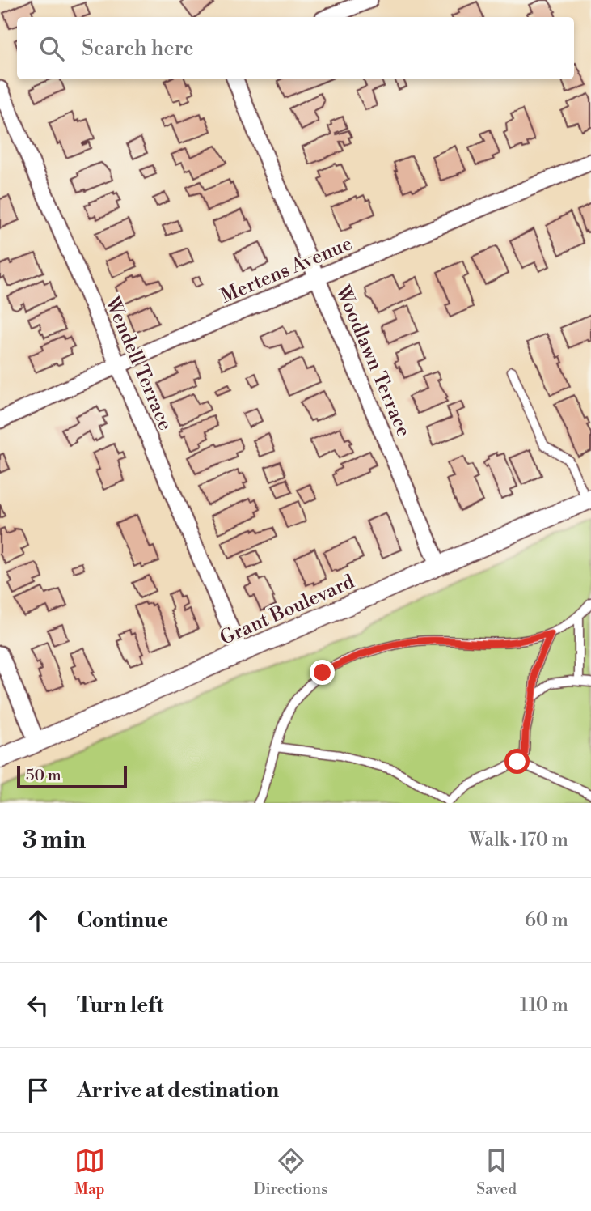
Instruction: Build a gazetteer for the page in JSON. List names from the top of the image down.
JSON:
{
  "streets": {
    "street": [
      "Mertens Avenue",
      "Woodlawn Terrace",
      "Wendell Terrace",
      "Grant Boulevard"
    ]
  },
  "crossings": [
    ["Mertens Avenue", "Woodlawn Terrace"],
    ["Mertens Avenue", "Wendell Terrace"],
    ["Woodlawn Terrace", "Grant Boulevard"],
    ["Wendell Terrace", "Grant Boulevard"]
  ],
  "scale_bar": "50 m",
  "page": {
    "search": "Search here",
    "scale": "50 m",
    "heading": ["3 min", "Walk · 170 m"],
    "list": [
      ["Continue", "60 m"],
      ["Turn left", "110 m"],
      "Arrive at destination"
    ],
    "nav": ["Map", "Directions", "Saved"]
  }
}
